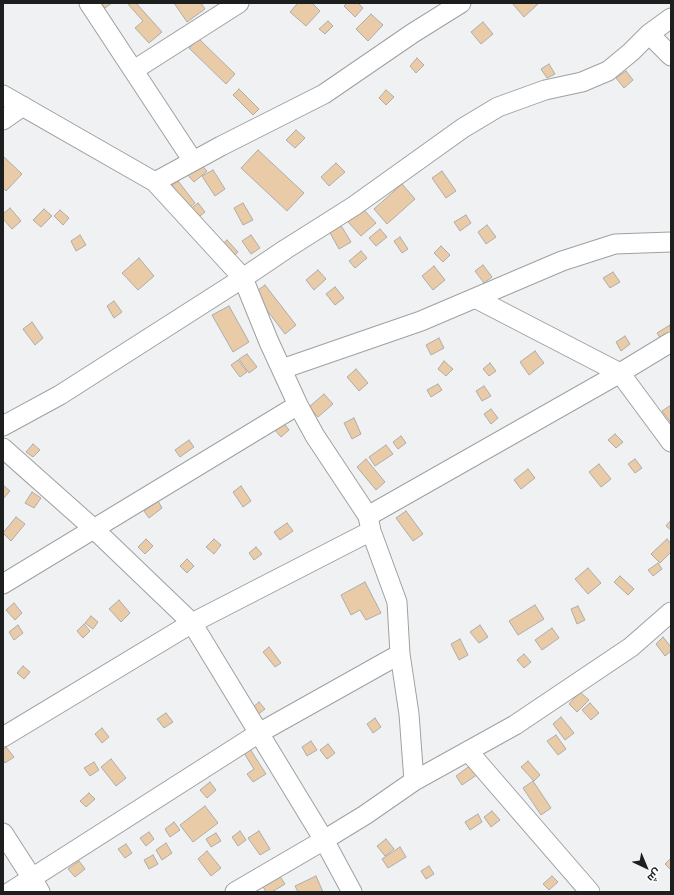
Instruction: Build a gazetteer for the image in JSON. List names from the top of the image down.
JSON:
{
  "north": "bottom right"
}
